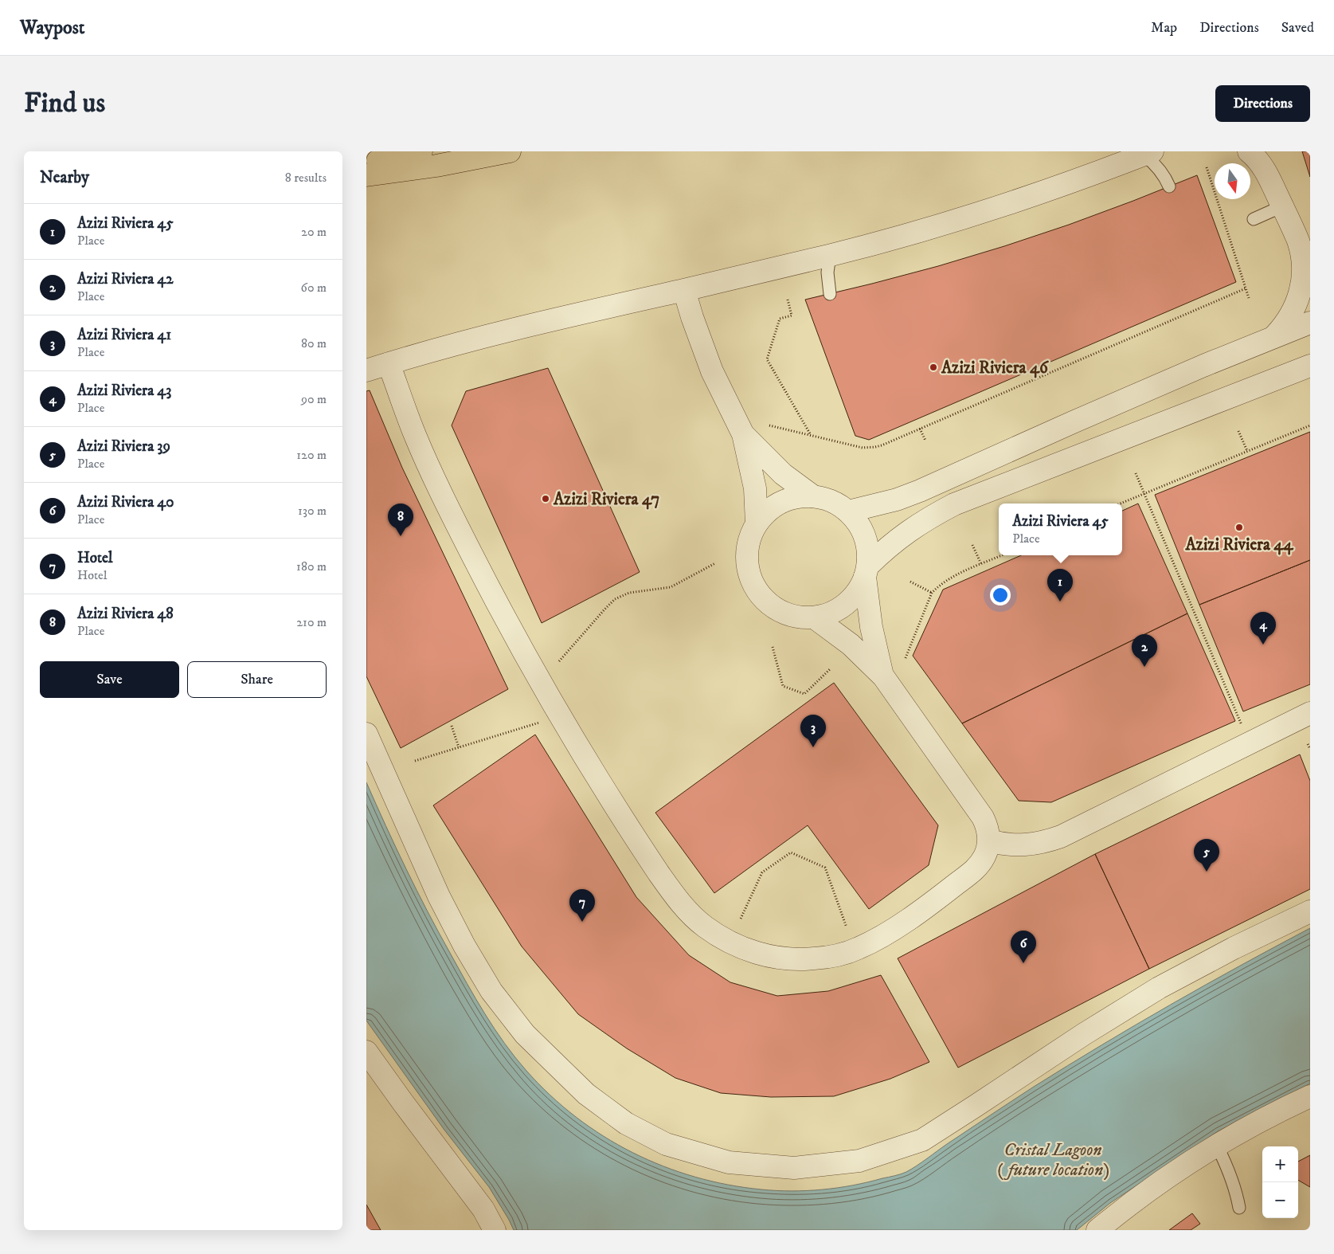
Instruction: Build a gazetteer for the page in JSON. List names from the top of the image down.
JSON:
{
  "water": ["Cristal Lagoon (future location)"],
  "places": ["Azizi Riviera 46", "Azizi Riviera 47", "Azizi Riviera 44"],
  "north": "bottom",
  "page": {
    "header": "Waypost",
    "nav": ["Map", "Directions", "Saved"],
    "buttons": [
      "Directions",
      ["Save", "Share"]
    ],
    "title": "Find us",
    "heading": ["Nearby", "8 results"],
    "list": [
      {
        "mark": "1",
        "name": "Azizi Riviera 45",
        "note": "Place",
        "value": "20 m"
      },
      {
        "mark": "2",
        "name": "Azizi Riviera 42",
        "note": "Place",
        "value": "60 m"
      },
      {
        "mark": "3",
        "name": "Azizi Riviera 41",
        "note": "Place",
        "value": "80 m"
      },
      {
        "mark": "4",
        "name": "Azizi Riviera 43",
        "note": "Place",
        "value": "90 m"
      },
      {
        "mark": "5",
        "name": "Azizi Riviera 39",
        "note": "Place",
        "value": "120 m"
      },
      {
        "mark": "6",
        "name": "Azizi Riviera 40",
        "note": "Place",
        "value": "130 m"
      },
      {
        "mark": "7",
        "name": "Hotel",
        "note": "Hotel",
        "value": "180 m"
      },
      {
        "mark": "8",
        "name": "Azizi Riviera 48",
        "note": "Place",
        "value": "210 m"
      }
    ],
    "popup": ["Azizi Riviera 45", "Place"],
    "pins": [
      "8",
      "1",
      "4",
      "2",
      "3",
      "5",
      "7",
      "6"
    ],
    "map_buttons": ["+", "−"]
  }
}
